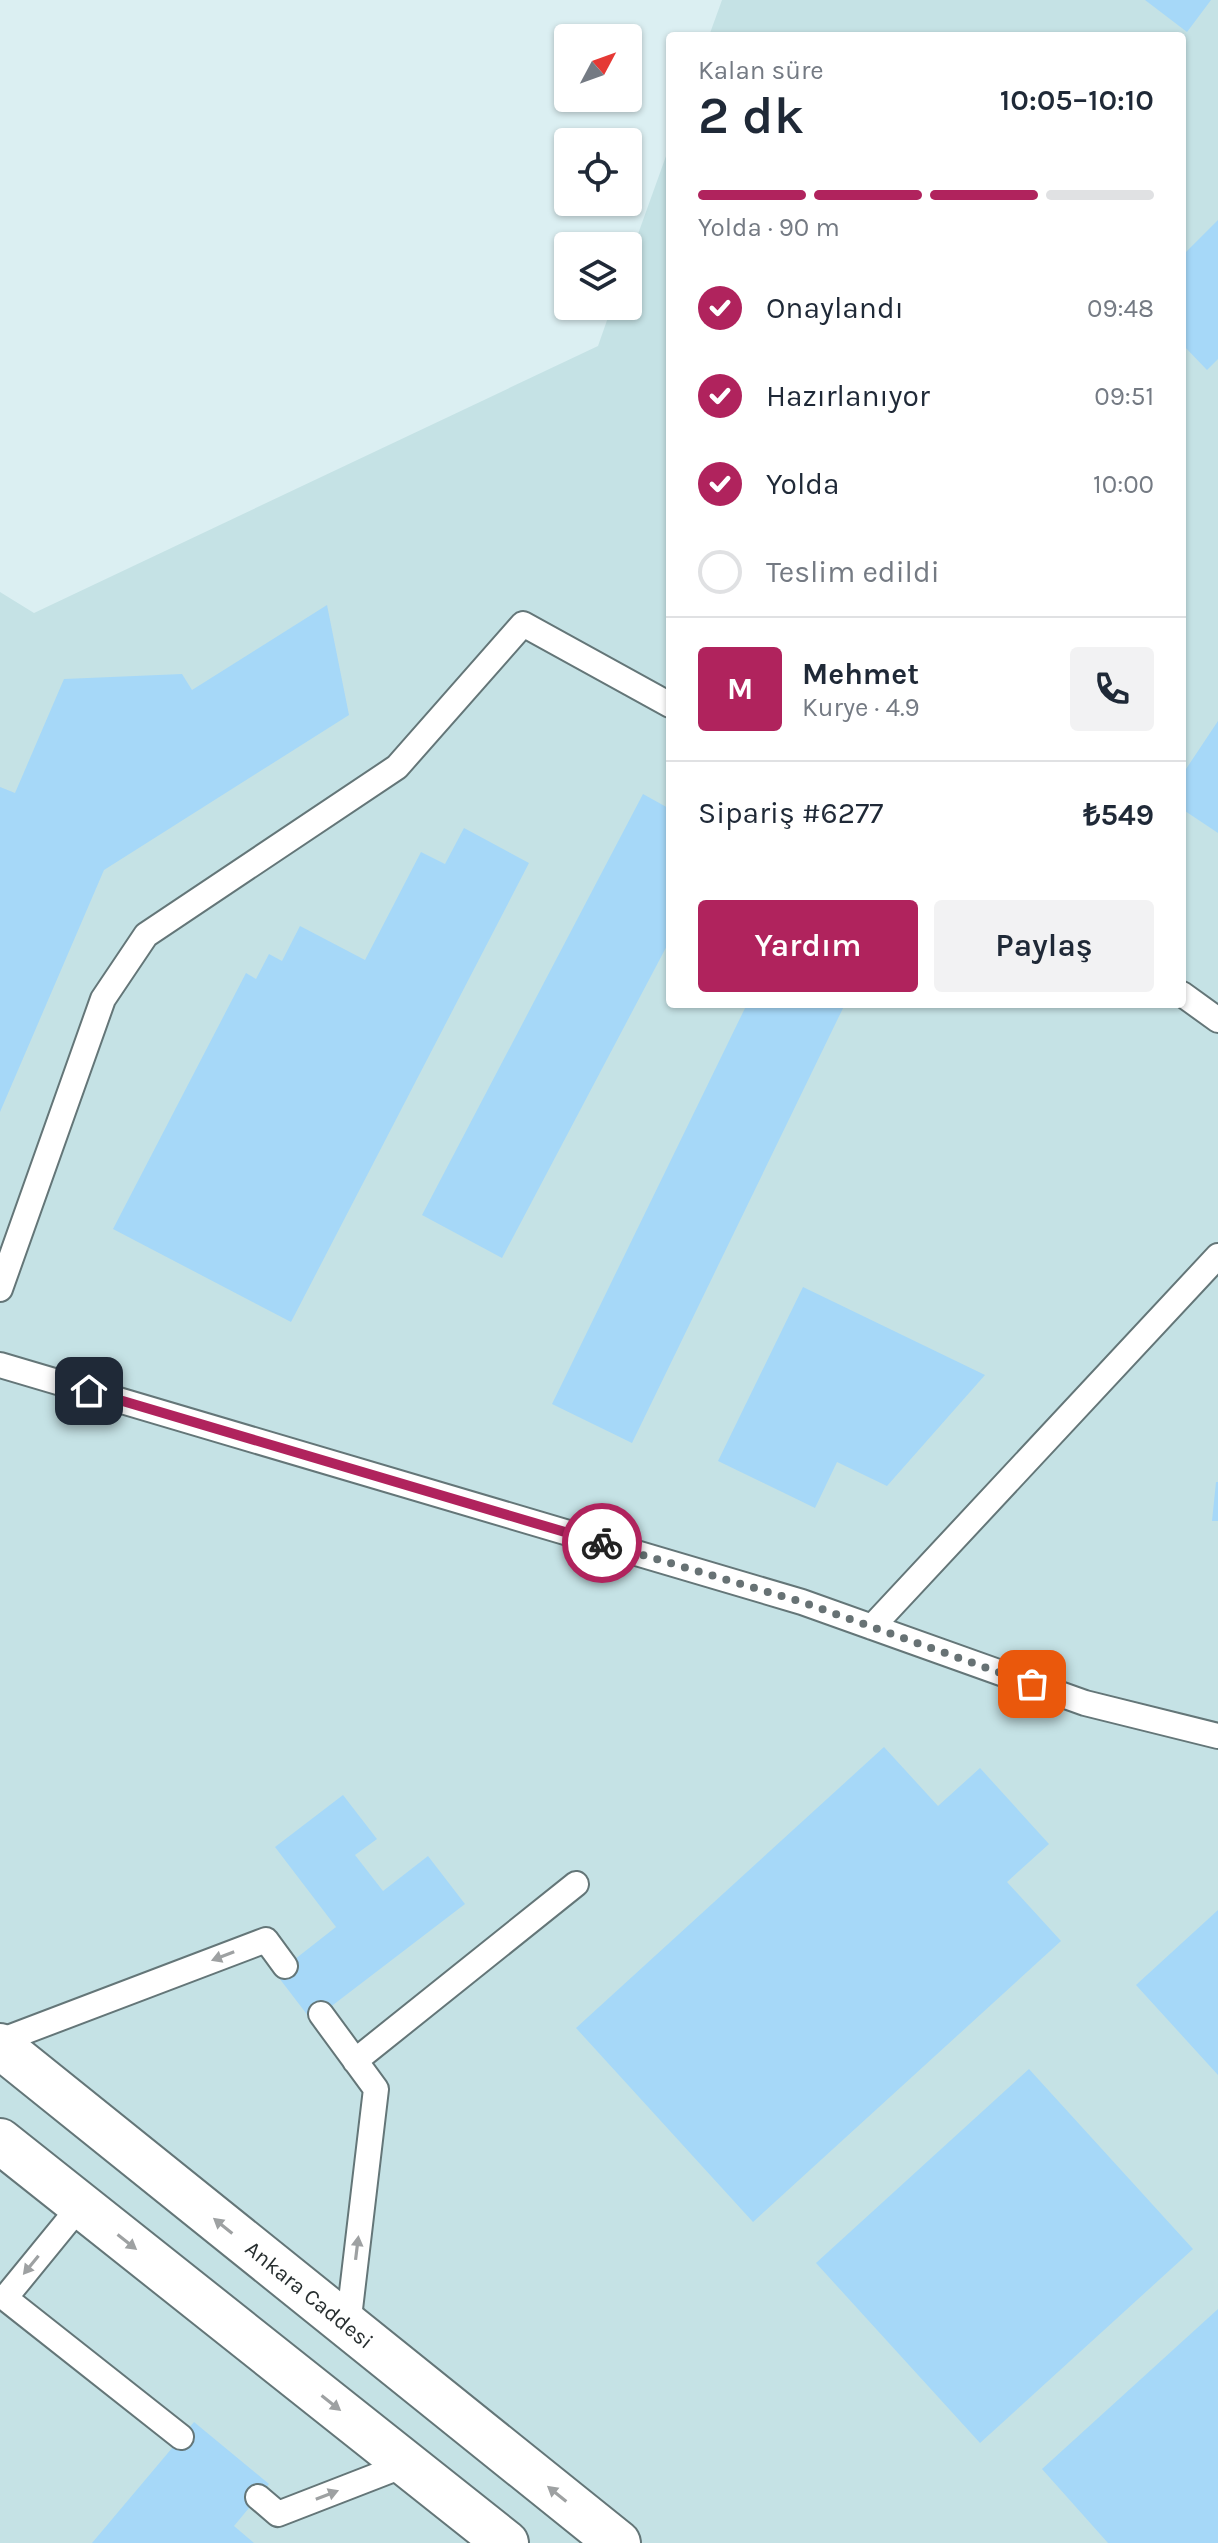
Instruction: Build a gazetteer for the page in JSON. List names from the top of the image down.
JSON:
{
  "streets": {
    "highway": ["Ankara Caddesi"]
  },
  "north": "top right",
  "page": {
    "heading": ["2 dk", "Kalan süre", "10:05–10:10"],
    "panel": [
      "Mehmet",
      "Kurye · 4.9",
      "Sipariş #6277",
      "₺549"
    ],
    "bar": "Yolda · 90 m",
    "list": [
      ["Onaylandı", "09:48"],
      ["Hazırlanıyor", "09:51"],
      ["Yolda", "10:00"],
      "Teslim edildi"
    ],
    "round": "M",
    "buttons": ["Yardım", "Paylaş"]
  }
}
